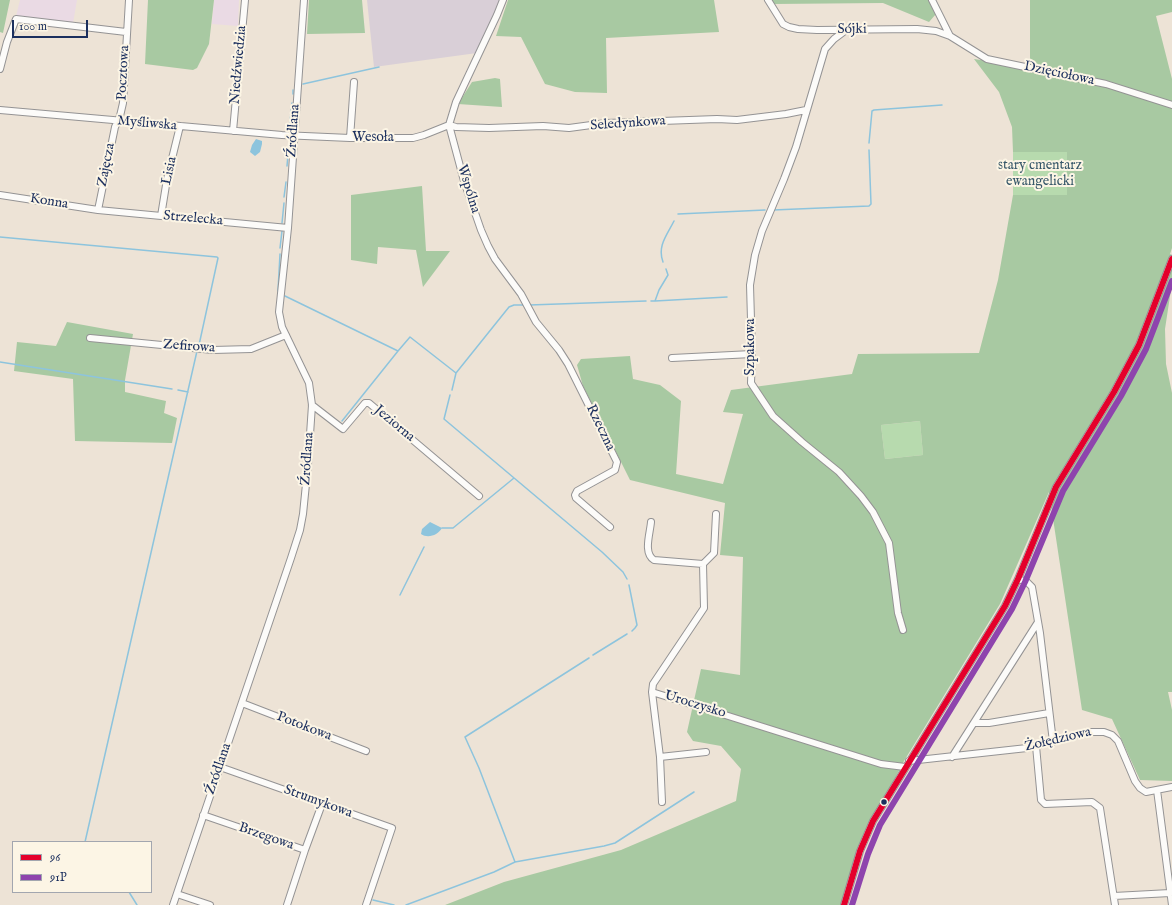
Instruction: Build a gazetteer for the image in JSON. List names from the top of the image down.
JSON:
{
  "streets": {
    "street": [
      "Sójki",
      "Niedźwiedzia",
      "Pocztowa",
      "Dzięciołowa",
      "Myśliwska",
      "Seledynkowa",
      "Źródlana",
      "Wesoła",
      "Zajęcza",
      "Lisia",
      "Wspólna",
      "Konna",
      "Strzelecka",
      "Zefirowa",
      "Szpakowa",
      "Jeziorna",
      "Rzeczna",
      "Uroczysko",
      "Potokowa",
      "Żołędziowa",
      "Strumykowa",
      "Brzegowa"
    ]
  },
  "crossings": [
    ["Sójki", "Dzięciołowa"],
    ["Sójki", "Szpakowa"],
    ["Niedźwiedzia", "Myśliwska"],
    ["Pocztowa", "Myśliwska"],
    ["Pocztowa", "Zajęcza"],
    ["Myśliwska", "Źródlana"],
    ["Myśliwska", "Wesoła"],
    ["Myśliwska", "Zajęcza"],
    ["Myśliwska", "Lisia"],
    ["Seledynkowa", "Wesoła"],
    ["Seledynkowa", "Wspólna"],
    ["Seledynkowa", "Szpakowa"],
    ["Źródlana", "Wesoła"],
    ["Źródlana", "Strzelecka"],
    ["Źródlana", "Zefirowa"],
    ["Źródlana", "Jeziorna"],
    ["Źródlana", "Potokowa"],
    ["Źródlana", "Strumykowa"],
    ["Źródlana", "Brzegowa"],
    ["Wesoła", "Wspólna"],
    ["Zajęcza", "Konna"],
    ["Zajęcza", "Strzelecka"],
    ["Lisia", "Strzelecka"],
    ["Wspólna", "Rzeczna"],
    ["Konna", "Strzelecka"],
    ["Strumykowa", "Brzegowa"]
  ],
  "parks": ["stary cmentarz ewangelicki"],
  "lines": ["transit line 96", "transit line 91P"],
  "legend": ["96", "91P"],
  "scale_bar": "100 m"
}
